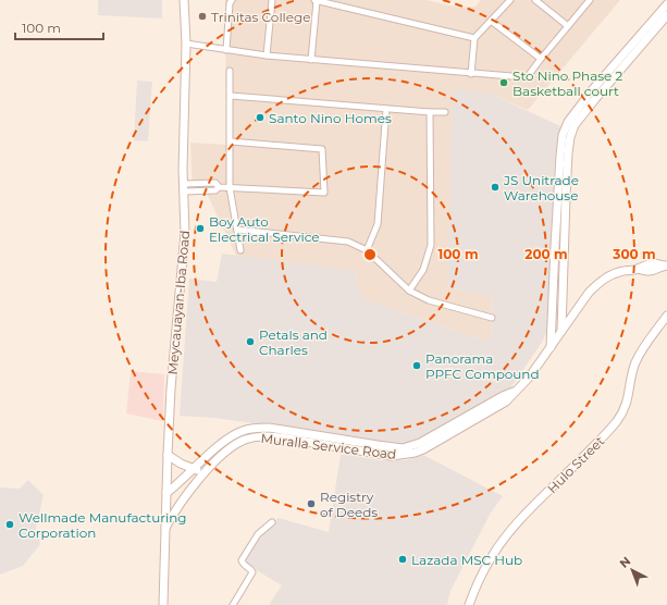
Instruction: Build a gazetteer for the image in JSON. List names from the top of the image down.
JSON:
{
  "streets": {
    "street": ["Meycauayan-Iba Road", "Muralla Service Road", "Hulo Street"]
  },
  "crossings": [
    ["Meycauayan-Iba Road", "Muralla Service Road"]
  ],
  "places": [
    "Trinitas College",
    "Sto Nino Phase 2 Basketball court",
    "Santo Nino Homes",
    "JS Unitrade Warehouse",
    "Boy Auto Electrical Service",
    "Petals and Charles",
    "Panorama PPFC Compound",
    "Registry of Deeds",
    "Wellmade Manufacturing Corporation",
    "Lazada MSC Hub"
  ],
  "scale_bar": "100 m",
  "north": "top left",
  "rings": ["100 m", "200 m", "300 m"]
}
